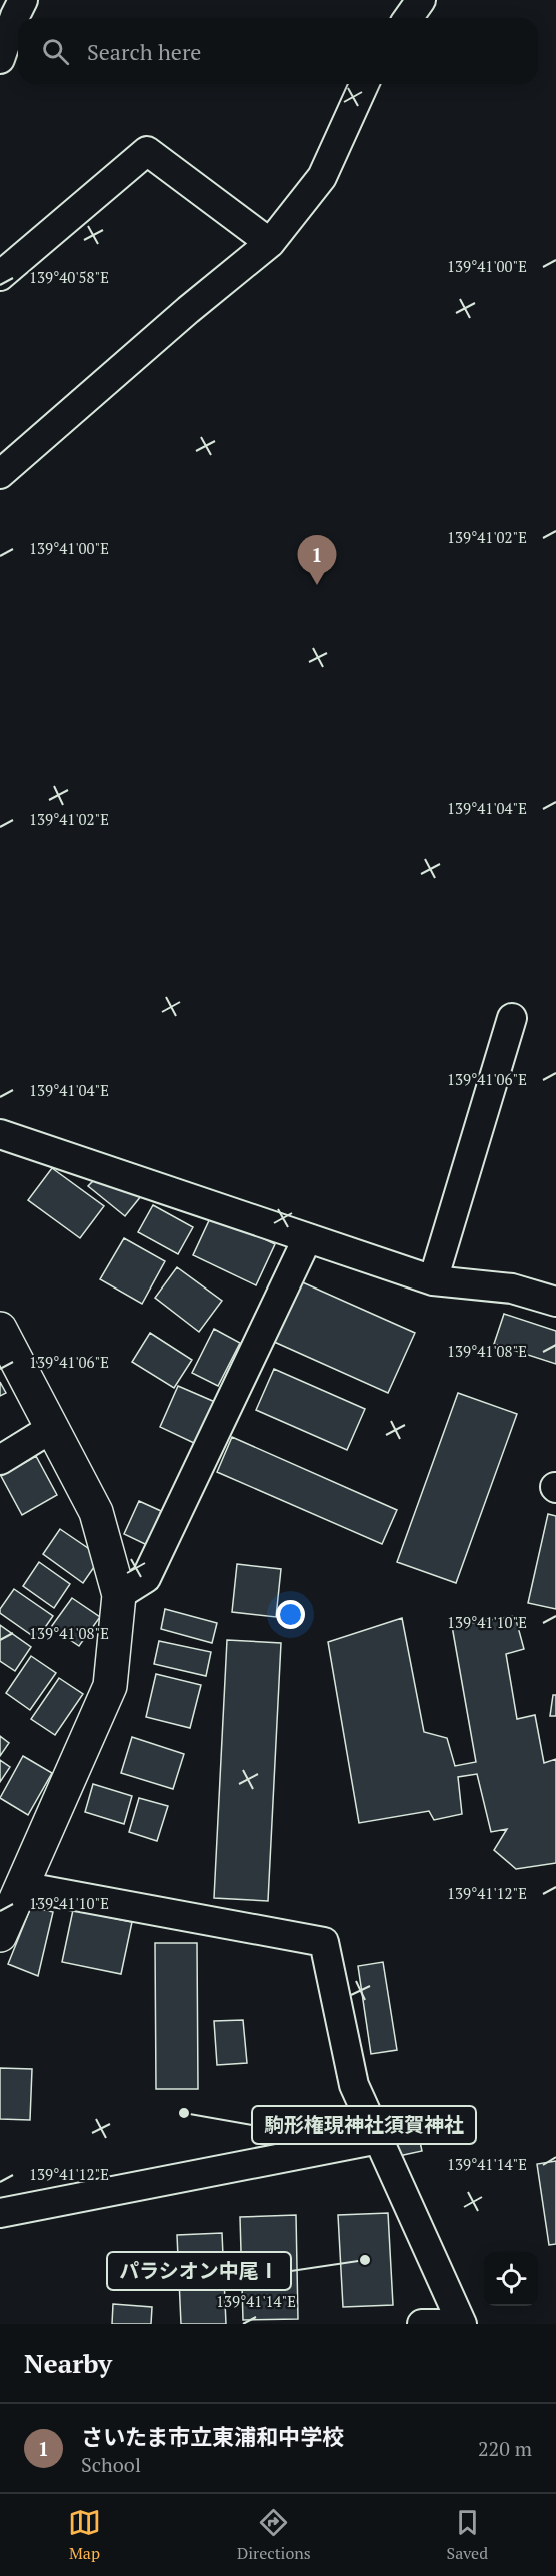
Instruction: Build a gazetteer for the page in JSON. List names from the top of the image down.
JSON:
{
  "places": ["駒形権現神社須賀神社", "パラシオン中尾Ⅰ"],
  "page": {
    "search": "Search here",
    "pins": "1",
    "heading": "Nearby",
    "list": [
      {
        "mark": "1",
        "name": "さいたま市立東浦和中学校",
        "note": "School",
        "value": "220 m"
      }
    ],
    "nav": ["Map", "Directions", "Saved"]
  },
  "coordinates": [
    "139°41'00\"E",
    "139°40'58\"E",
    "139°41'02\"E",
    "139°41'04\"E",
    "139°41'06\"E",
    "139°41'08\"E",
    "139°41'10\"E",
    "139°41'12\"E",
    "139°41'14\"E"
  ]
}
